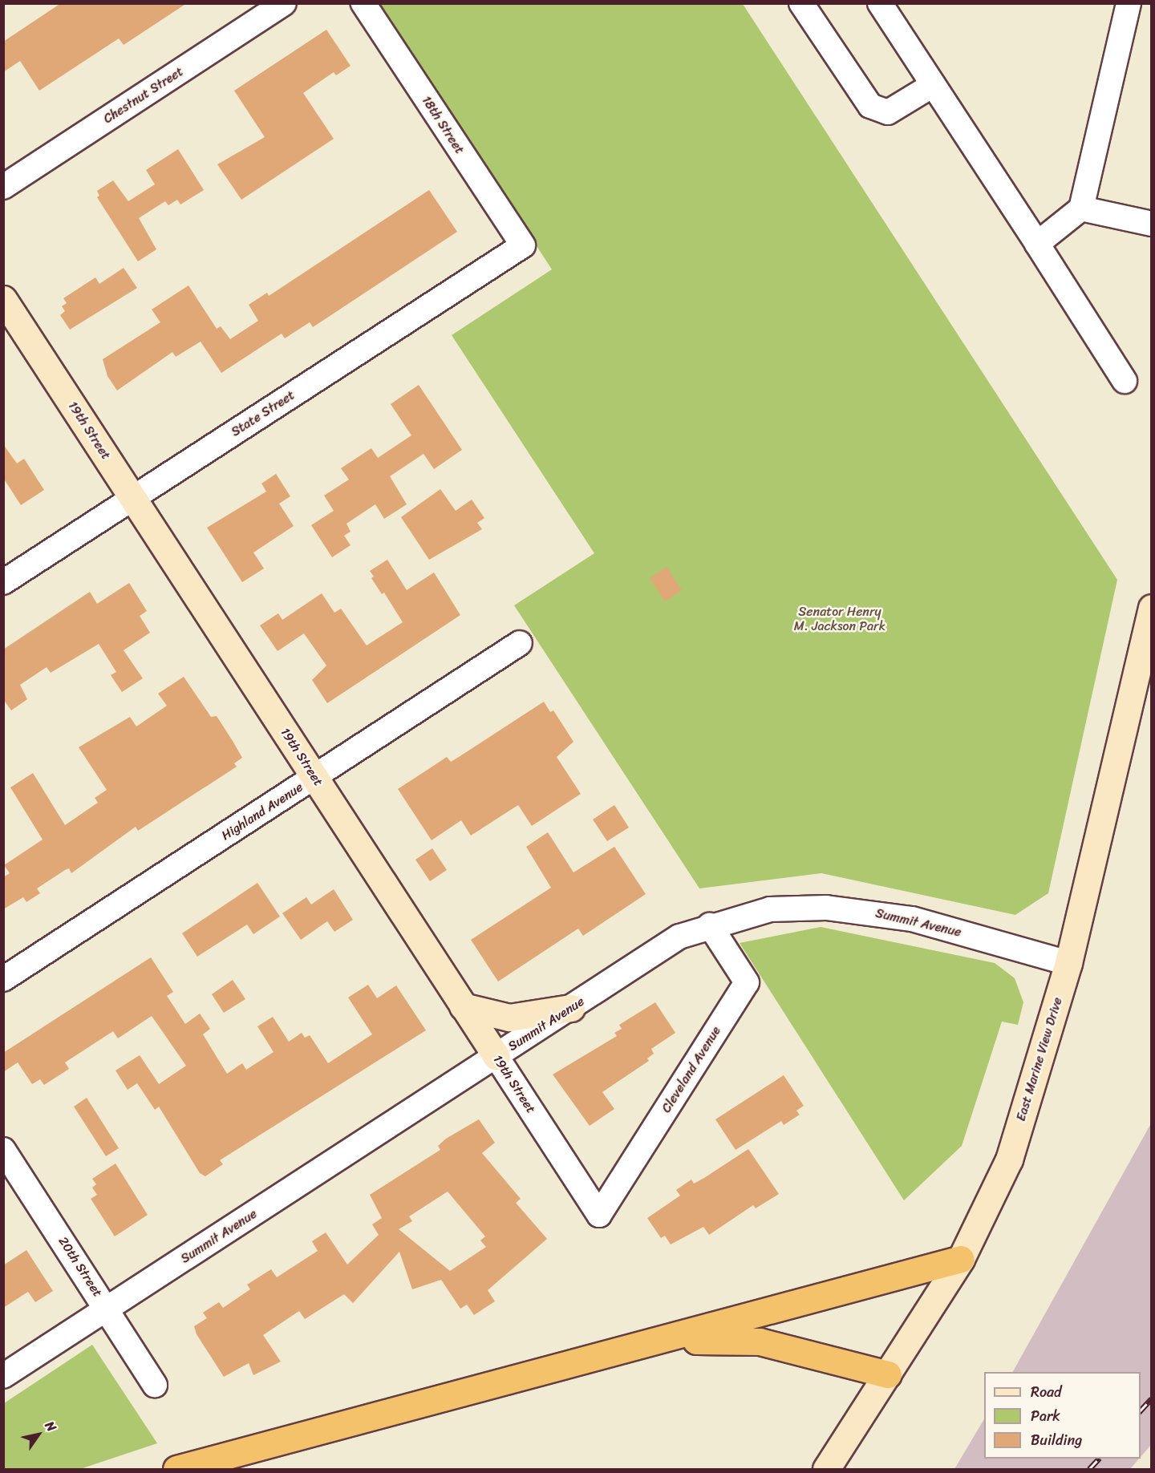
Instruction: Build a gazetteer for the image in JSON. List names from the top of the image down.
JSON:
{
  "streets": {
    "street": [
      "Chestnut Street",
      "18th Street",
      "State Street",
      "19th Street",
      "Highland Avenue",
      "Summit Avenue",
      "East Marine View Drive",
      "Cleveland Avenue",
      "20th Street"
    ]
  },
  "crossings": [
    ["18th Street", "State Street"],
    ["State Street", "19th Street"],
    ["19th Street", "Highland Avenue"],
    ["19th Street", "Summit Avenue"],
    ["19th Street", "Cleveland Avenue"],
    ["Summit Avenue", "East Marine View Drive"],
    ["Summit Avenue", "Cleveland Avenue"],
    ["Summit Avenue", "20th Street"]
  ],
  "parks": ["Senator Henry M. Jackson Park"],
  "legend": ["Road", "Park", "Building"],
  "north": "top right"
}
